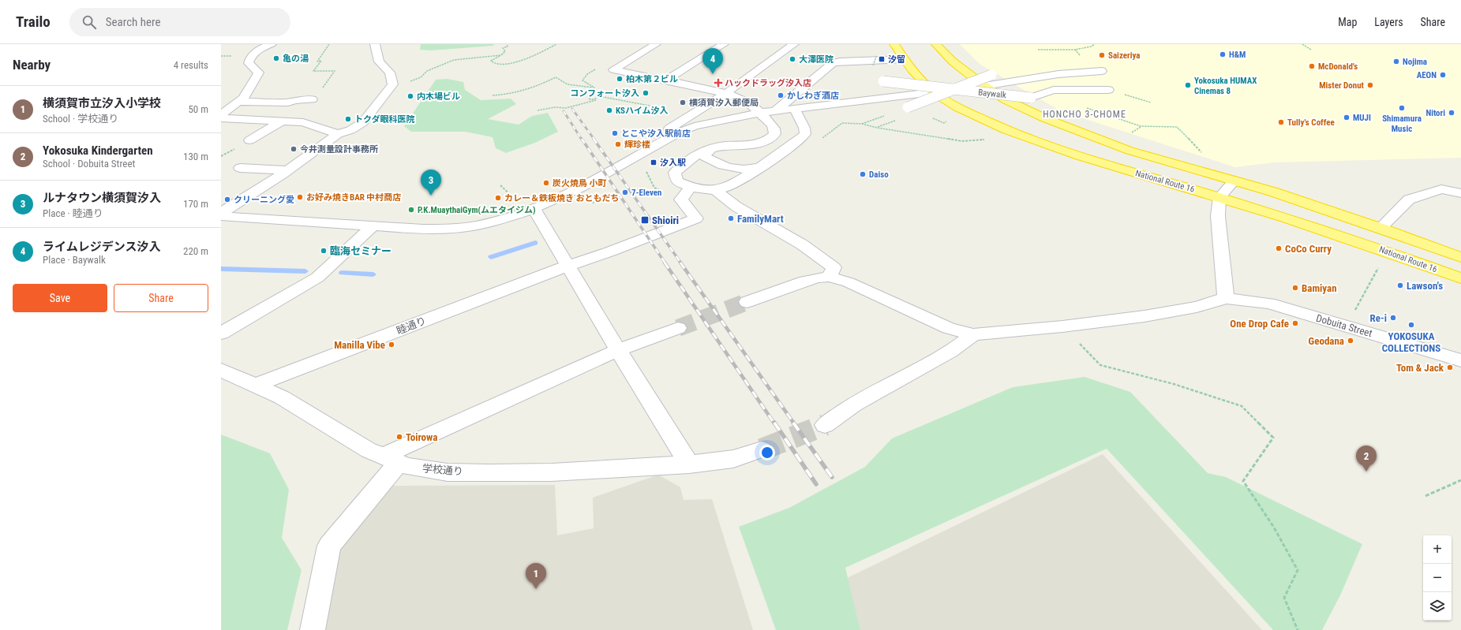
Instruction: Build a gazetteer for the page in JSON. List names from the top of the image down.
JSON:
{
  "streets": {
    "highway": ["National Route 16"],
    "street": [
      "Baywalk",
      "睦通り",
      "Dobuita Street",
      "学校通り"
    ]
  },
  "crossings": [
    ["睦通り", "学校通り"]
  ],
  "districts": ["HONCHO 3-CHOME"],
  "places": {
    "other": [
      "H&M",
      "Saizeriya",
      "亀の湯",
      "大澤医院",
      "Nojima",
      "McDonald's",
      "AEON",
      "柏木第２ビル",
      "Yokosuka HUMAX Cinemas 8",
      "Mister Donut",
      "コンフォート汐入",
      "かしわぎ酒店",
      "内木場ビル",
      "横須賀汐入郵便局",
      "Shimamura Music",
      "KSハイム汐入",
      "Nitori",
      "MUJI",
      "トクダ眼科医院",
      "Tully's Coffee",
      "とこや汐入駅前店",
      "輝珍楼",
      "今井測量設計事務所",
      "Daiso",
      "炭火焼鳥 小町",
      "7-Eleven",
      "お好み焼きBAR 中村商店",
      "カレー＆鉄板焼き おともだち",
      "クリーニング愛",
      "P.K.MuaythaiGym(ムエタイジム)",
      "FamilyMart",
      "CoCo Curry",
      "臨海セミナー",
      "Lawson's",
      "Bamiyan",
      "Re-i",
      "One Drop Cafe",
      "YOKOSUKA COLLECTIONS",
      "Geodana",
      "Manilla Vibe",
      "Tom & Jack",
      "Toirowa"
    ],
    "transit": ["汐留", "汐入駅", "Shioiri"],
    "health": ["ハックドラッグ汐入店"]
  },
  "page": {
    "header": "Trailo",
    "search": "Search here",
    "nav": ["Map", "Layers", "Share"],
    "heading": ["Nearby", "4 results"],
    "pins": [
      "4",
      "3",
      "2",
      "1"
    ],
    "list": [
      {
        "mark": "1",
        "name": "横須賀市立汐入小学校",
        "note": "School · 学校通り",
        "value": "50 m"
      },
      {
        "mark": "2",
        "name": "Yokosuka Kindergarten",
        "note": "School · Dobuita Street",
        "value": "130 m"
      },
      {
        "mark": "3",
        "name": "ルナタウン横須賀汐入",
        "note": "Place · 睦通り",
        "value": "170 m"
      },
      {
        "mark": "4",
        "name": "ライムレジデンス汐入",
        "note": "Place · Baywalk",
        "value": "220 m"
      }
    ],
    "buttons": ["Save", "Share"],
    "map_buttons": ["+", "−"]
  }
}
